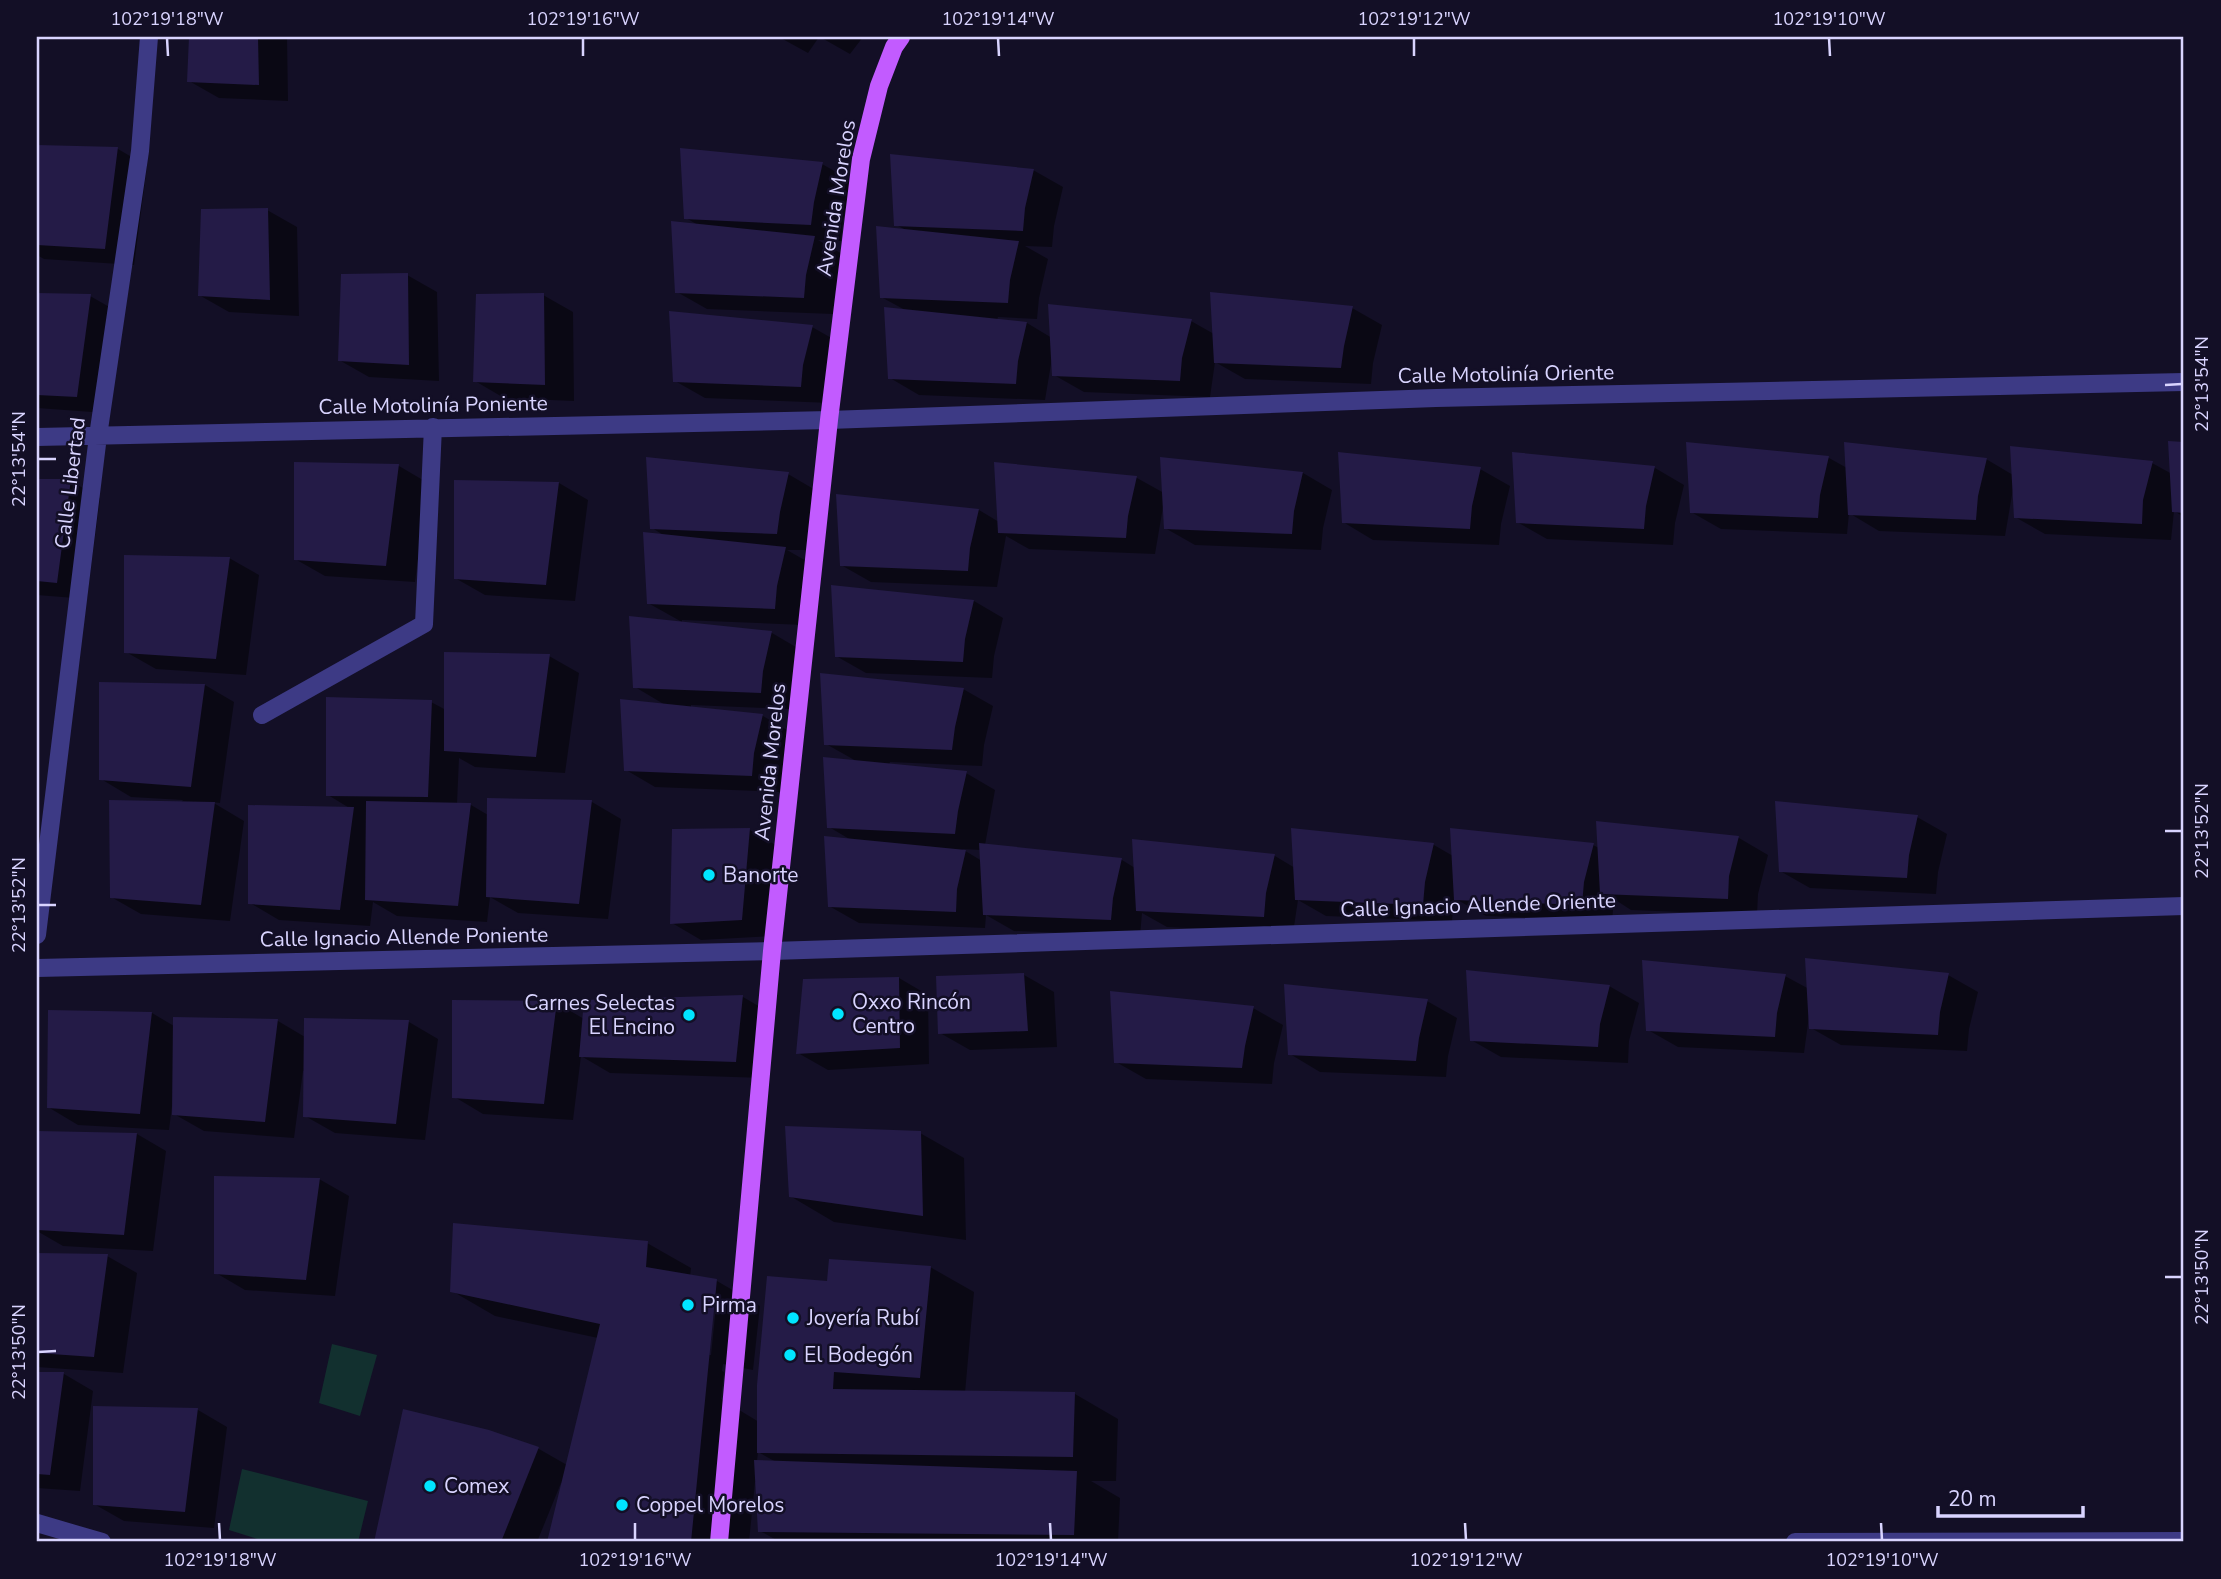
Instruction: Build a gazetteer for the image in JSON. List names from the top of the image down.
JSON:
{
  "streets": {
    "main road": ["Avenida Morelos"],
    "street": [
      "Calle Motolinía Oriente",
      "Calle Motolinía Poniente",
      "Calle Libertad",
      "Calle Ignacio Allende Oriente",
      "Calle Ignacio Allende Poniente"
    ]
  },
  "crossings": [
    ["Avenida Morelos", "Calle Motolinía Oriente"],
    ["Avenida Morelos", "Calle Motolinía Poniente"],
    ["Avenida Morelos", "Calle Ignacio Allende Oriente"],
    ["Avenida Morelos", "Calle Ignacio Allende Poniente"],
    ["Calle Motolinía Oriente", "Calle Motolinía Poniente"],
    ["Calle Motolinía Poniente", "Calle Libertad"],
    ["Calle Ignacio Allende Oriente", "Calle Ignacio Allende Poniente"]
  ],
  "places": [
    "Banorte",
    "Oxxo Rincón Centro",
    "Carnes Selectas El Encino",
    "Pirma",
    "Joyería Rubí",
    "El Bodegón",
    "Comex",
    "Coppel Morelos"
  ],
  "scale_bar": "20 m",
  "coordinates": [
    "102°19'18\"W",
    "102°19'16\"W",
    "102°19'14\"W",
    "102°19'12\"W",
    "102°19'10\"W",
    "22°13'54\"N",
    "22°13'52\"N",
    "22°13'50\"N"
  ]
}
